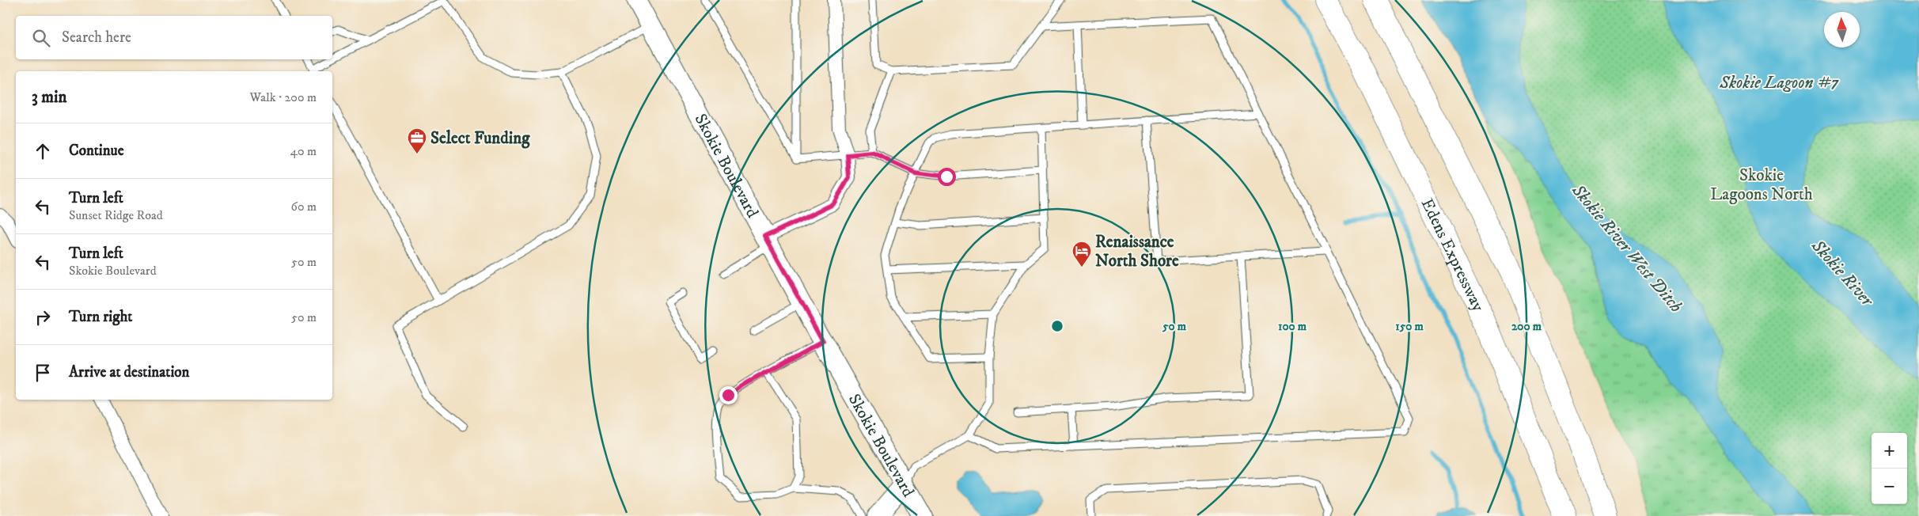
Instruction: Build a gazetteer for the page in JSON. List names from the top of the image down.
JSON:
{
  "streets": {
    "highway": ["Edens Expressway"],
    "main road": ["Skokie Boulevard"]
  },
  "water": ["Skokie Lagoon #7", "Skokie River West Ditch", "Skokie River"],
  "parks": ["Skokie Lagoons North"],
  "places": {
    "office": ["Select Funding"],
    "hotel": ["Renaissance North Shore"]
  },
  "north": "top",
  "page": {
    "search": "Search here",
    "heading": ["3 min", "Walk · 200 m"],
    "list": [
      ["Continue", "40 m"],
      ["Turn left", "Sunset Ridge Road", "60 m"],
      ["Turn left", "Skokie Boulevard", "50 m"],
      ["Turn right", "50 m"],
      "Arrive at destination"
    ],
    "map_buttons": ["+", "−"]
  },
  "rings": [
    "50 m",
    "100 m",
    "150 m",
    "200 m"
  ]
}
